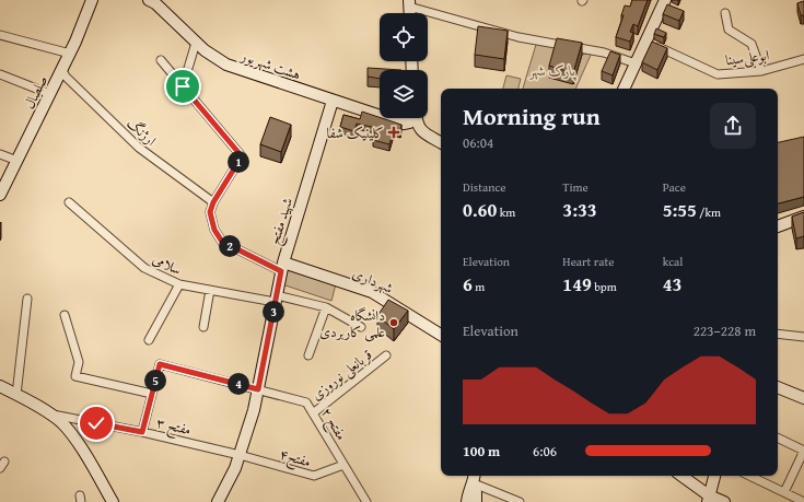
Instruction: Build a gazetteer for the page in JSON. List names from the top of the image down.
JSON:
{
  "streets": {
    "street": [
      "ابوعلی‌سینا",
      "هشت شهریور",
      "صلصال",
      "ارژنگ",
      "شهید مفتح",
      "سلامی",
      "شهرداری",
      "قربانعلی نوروزی",
      "مفتح ۲",
      "مفتح ۳",
      "مفتح۴"
    ]
  },
  "crossings": [
    ["هشت شهریور", "شهید مفتح"],
    ["صلصال", "ارژنگ"],
    ["شهید مفتح", "سلامی"],
    ["شهید مفتح", "شهرداری"],
    ["شهید مفتح", "مفتح ۲"],
    ["شهید مفتح", "مفتح ۳"],
    ["شهید مفتح", "مفتح۴"],
    ["قربانعلی نوروزی", "مفتح ۲"],
    ["مفتح ۲", "مفتح۴"],
    ["مفتح ۳", "مفتح۴"]
  ],
  "parks": ["پارک شهر"],
  "places": {
    "health": ["کلینیک شفا"],
    "other": ["دانشگاه علمی کاربردی"]
  },
  "page": {
    "heading": ["Morning run", "06:04"],
    "pins": [
      "1",
      "2",
      "3",
      "5",
      "4"
    ],
    "stats": [
      ["Distance", "0.60 km"],
      ["Time", "3:33"],
      ["Pace", "5:55 /km"],
      ["Elevation", "6 m"],
      ["Heart rate", "149 bpm"],
      ["kcal", "43"]
    ],
    "chart": ["Elevation", "223–228 m"],
    "list": [
      {
        "name": "100 m",
        "note": "6:06"
      }
    ]
  }
}
